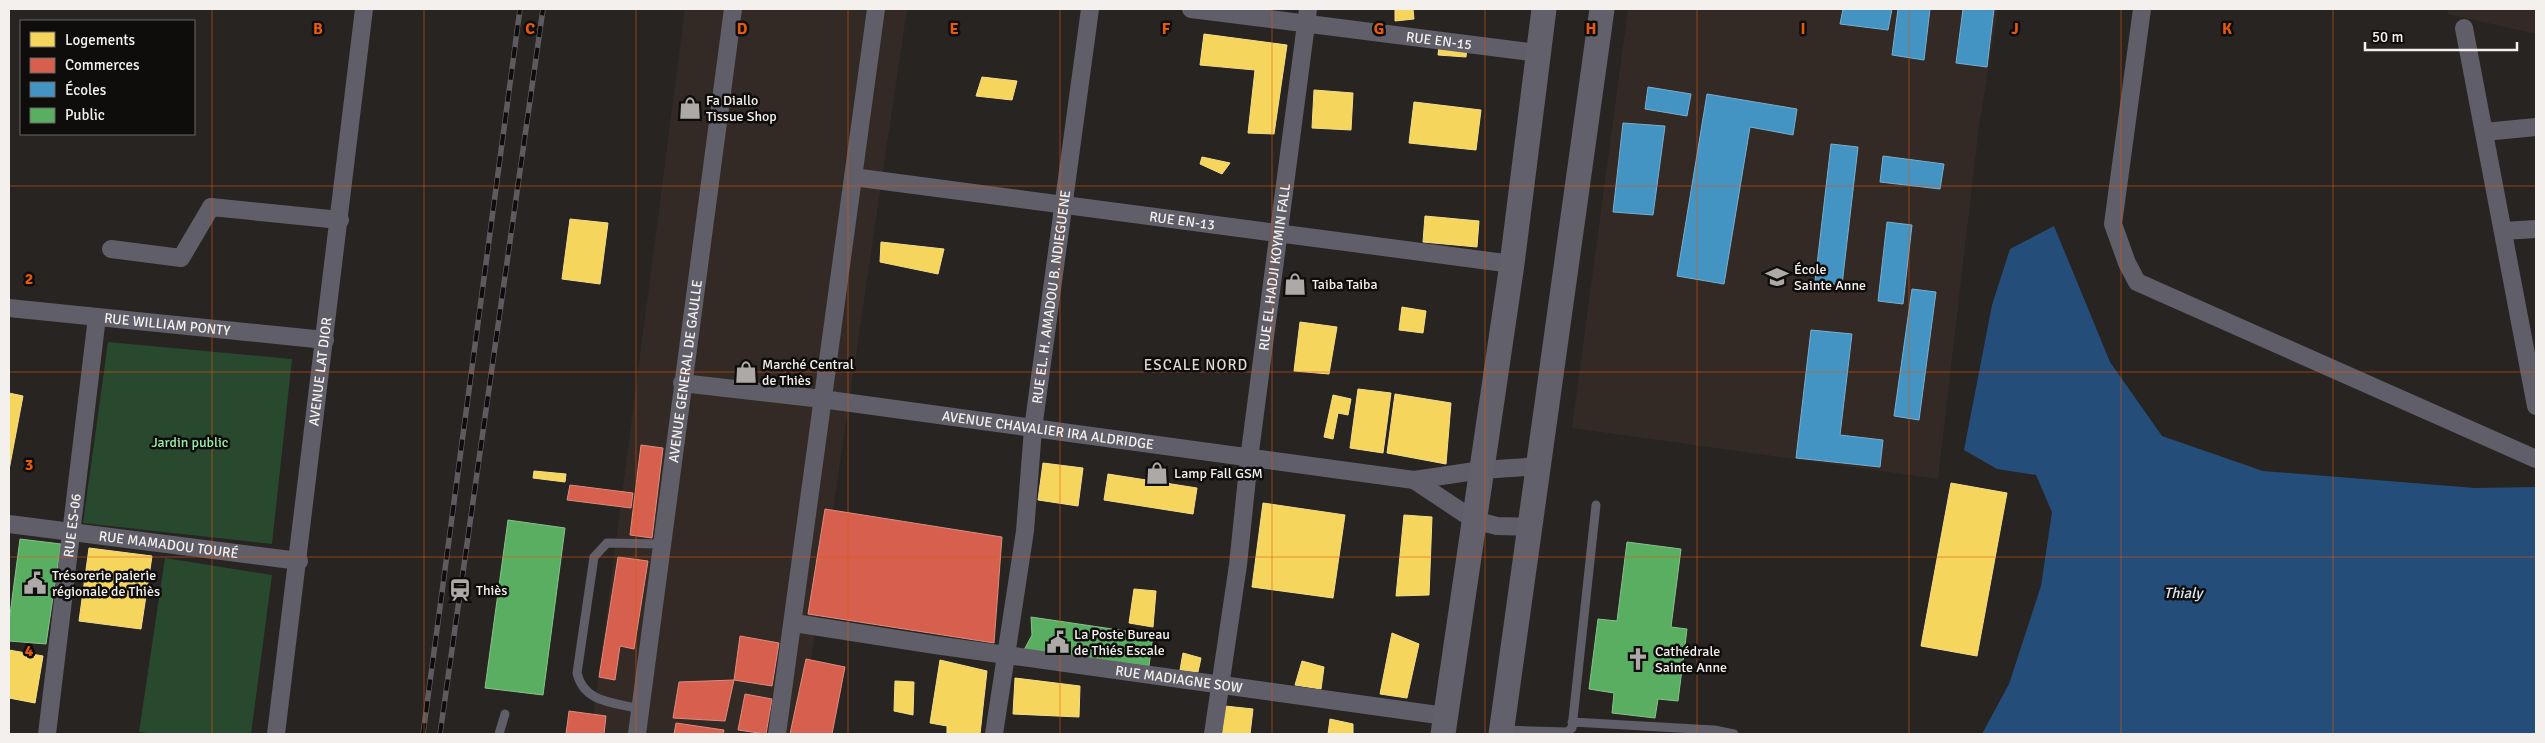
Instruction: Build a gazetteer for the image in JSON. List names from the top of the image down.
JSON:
{
  "streets": {
    "street": [
      "RUE EN-15",
      "RUE EN-13",
      "RUE EL HADJI KOYMIN FALL",
      "RUE EL. H. AMADOU B. NDIEGUENE",
      "RUE WILLIAM PONTY",
      "AVENUE GENERAL DE GAULLE",
      "AVENUE LAT DIOR",
      "AVENUE CHAVALIER IRA ALDRIDGE",
      "RUE ES-06",
      "RUE MAMADOU TOURÉ",
      "RUE MADIAGNE SOW"
    ]
  },
  "crossings": [
    ["RUE EN-15", "RUE EL HADJI KOYMIN FALL"],
    ["RUE EN-13", "RUE EL HADJI KOYMIN FALL"],
    ["RUE EN-13", "RUE EL. H. AMADOU B. NDIEGUENE"],
    ["RUE EL HADJI KOYMIN FALL", "AVENUE CHAVALIER IRA ALDRIDGE"],
    ["RUE EL HADJI KOYMIN FALL", "RUE MADIAGNE SOW"],
    ["RUE EL. H. AMADOU B. NDIEGUENE", "AVENUE CHAVALIER IRA ALDRIDGE"],
    ["RUE EL. H. AMADOU B. NDIEGUENE", "RUE MADIAGNE SOW"],
    ["RUE WILLIAM PONTY", "AVENUE LAT DIOR"],
    ["RUE WILLIAM PONTY", "RUE ES-06"],
    ["AVENUE GENERAL DE GAULLE", "AVENUE CHAVALIER IRA ALDRIDGE"],
    ["AVENUE LAT DIOR", "RUE MAMADOU TOURÉ"],
    ["RUE ES-06", "RUE MAMADOU TOURÉ"]
  ],
  "districts": ["ESCALE NORD"],
  "water": ["Thialy"],
  "parks": ["Jardin public"],
  "places": {
    "shop": [
      "Fa Diallo Tissue Shop",
      "Taiba Taiba",
      "Marché Central de Thiès",
      "Lamp Fall GSM"
    ],
    "school or university": ["École Sainte Anne"],
    "public building": ["Trésorerie paierie régionale de Thiès", "La Poste Bureau de Thiés Escale"],
    "station": ["Thiès"],
    "church": ["Cathédrale Sainte Anne"]
  },
  "legend": [
    "Logements",
    "Commerces",
    "Écoles",
    "Public"
  ],
  "scale_bar": "50 m",
  "grid": {
    "columns": [
      "B",
      "C",
      "D",
      "E",
      "F",
      "G",
      "H",
      "I",
      "J",
      "K"
    ],
    "rows": ["2", "3", "4"]
  }
}
